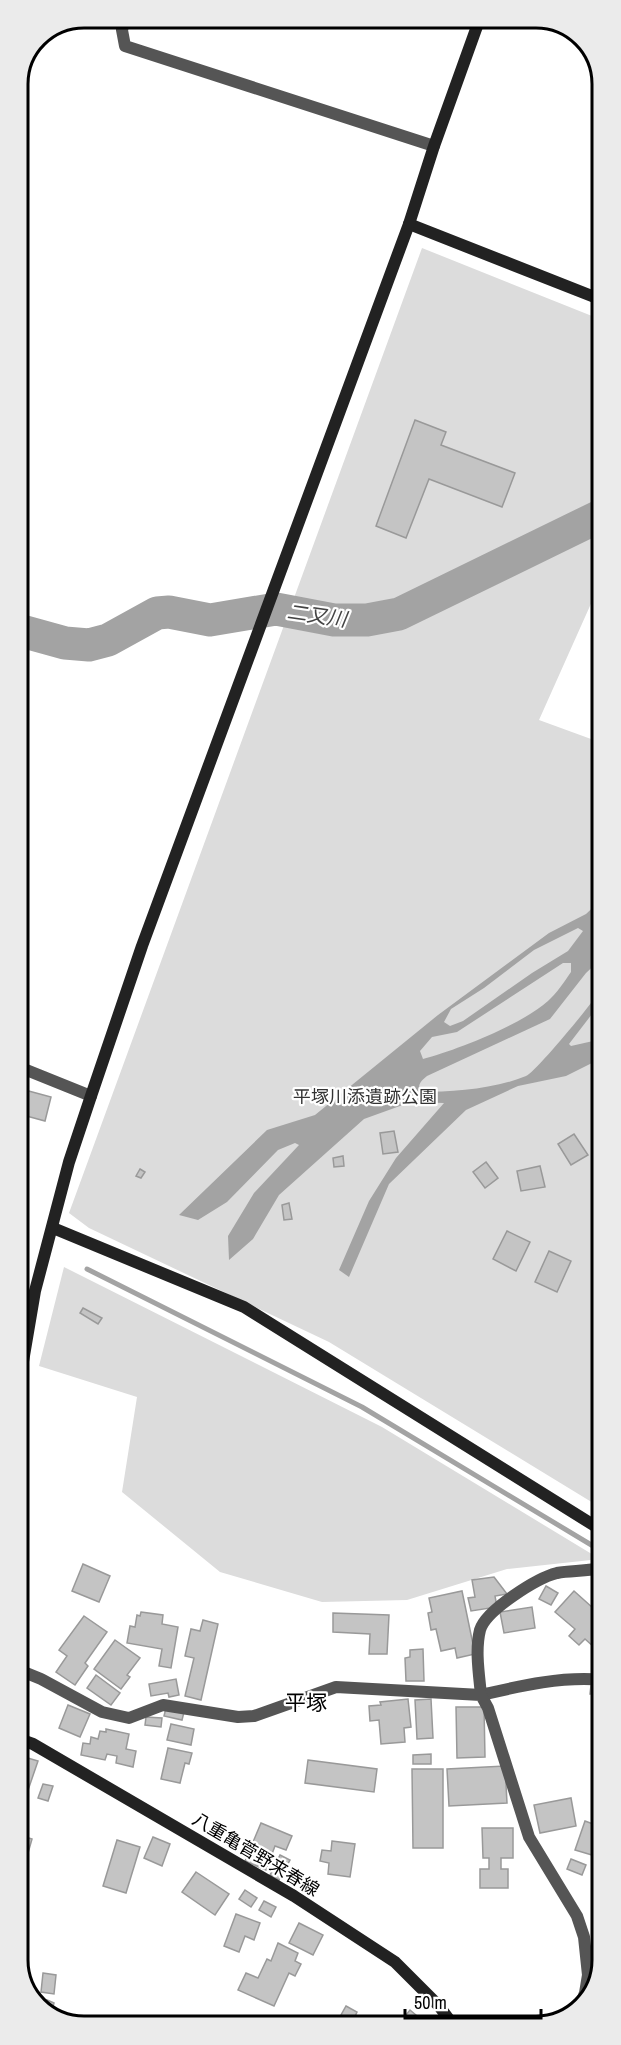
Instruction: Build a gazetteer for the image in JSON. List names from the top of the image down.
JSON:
{
  "streets": {
    "street": ["八重亀菅野来春線"]
  },
  "districts": ["平塚"],
  "water": ["二又川"],
  "parks": ["平塚川添遺跡公園"],
  "scale_bar": "50 m"
}
